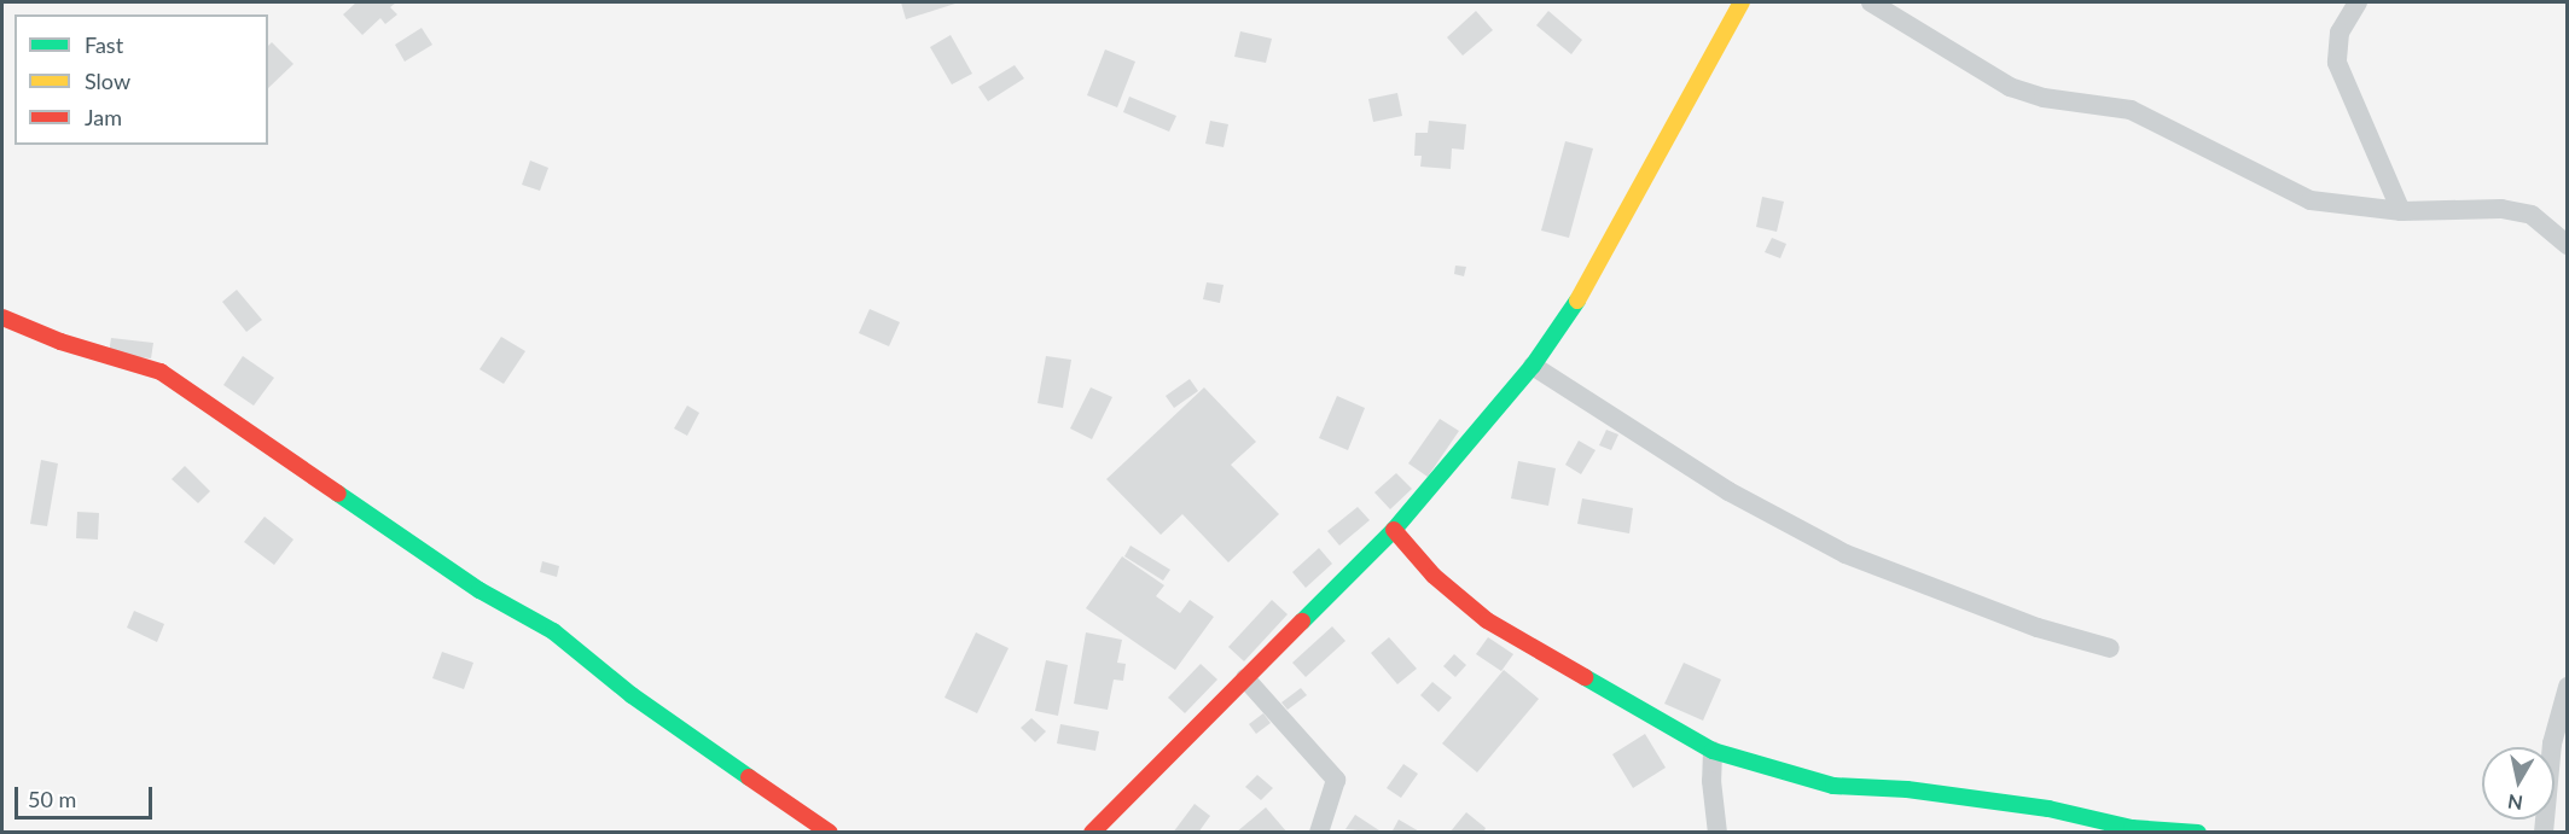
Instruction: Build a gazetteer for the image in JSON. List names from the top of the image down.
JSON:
{
  "legend": ["Fast", "Slow", "Jam"],
  "scale_bar": "50 m",
  "north": "bottom"
}
